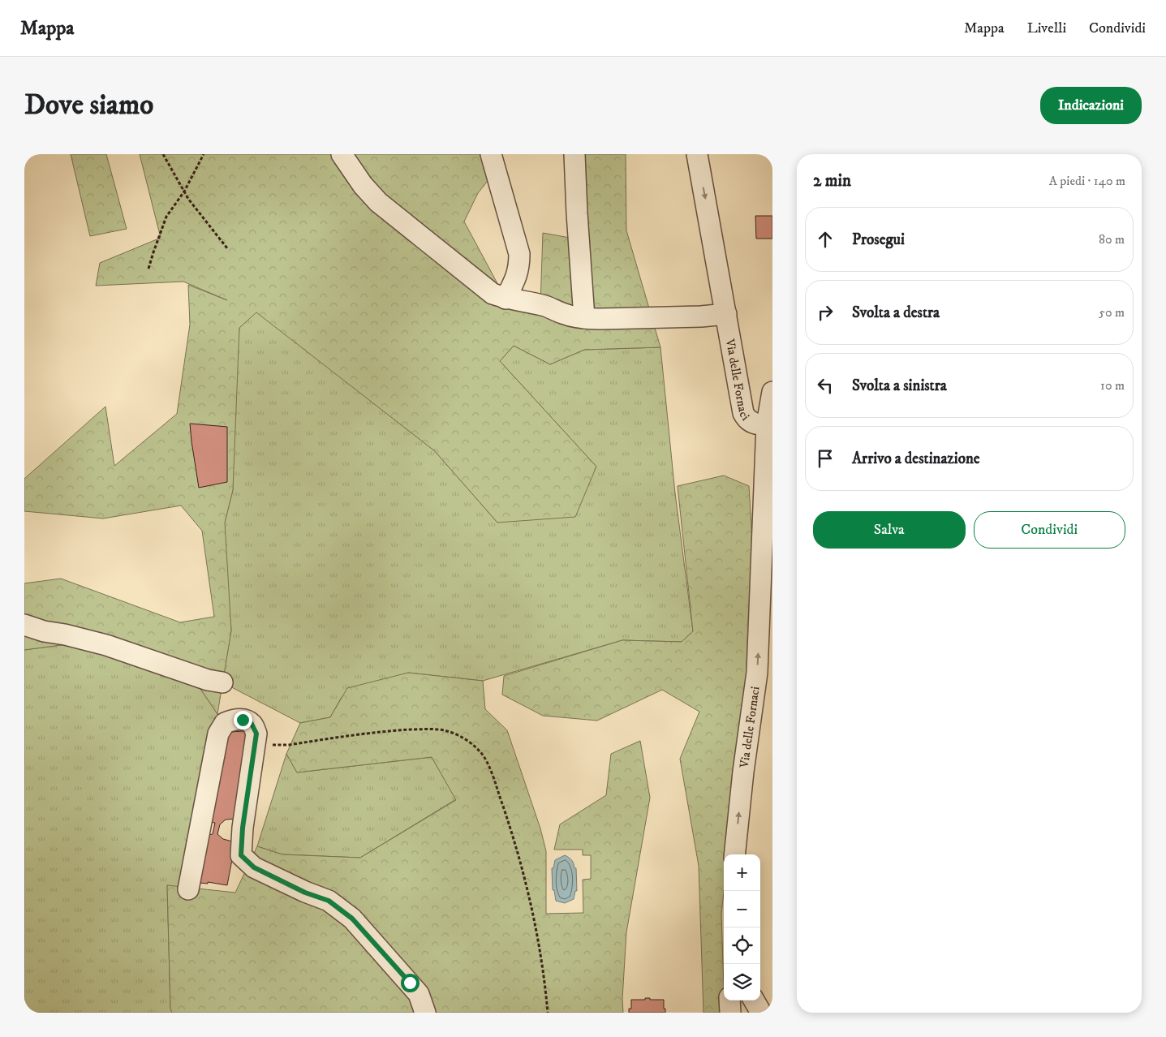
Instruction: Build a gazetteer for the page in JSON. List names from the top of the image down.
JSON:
{
  "streets": {
    "street": ["Via delle Fornaci"]
  },
  "page": {
    "header": "Mappa",
    "nav": ["Mappa", "Livelli", "Condividi"],
    "buttons": [
      "Indicazioni",
      ["Salva", "Condividi"]
    ],
    "title": "Dove siamo",
    "heading": ["2 min", "A piedi · 140 m"],
    "list": [
      ["Prosegui", "80 m"],
      ["Svolta a destra", "50 m"],
      ["Svolta a sinistra", "10 m"],
      "Arrivo a destinazione"
    ],
    "map_buttons": ["+", "−"]
  }
}
